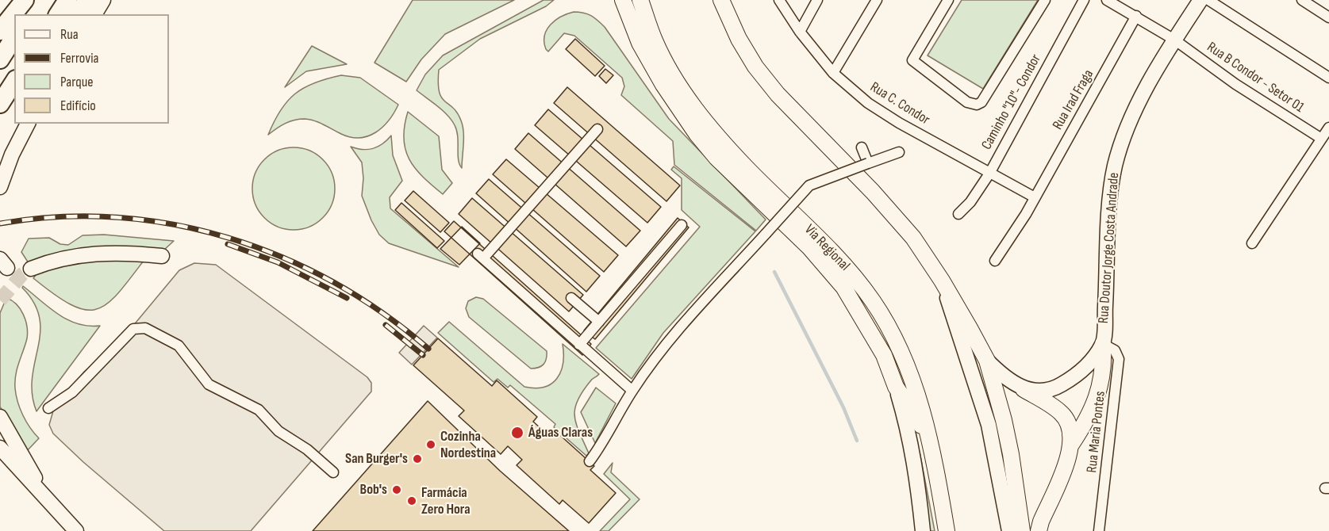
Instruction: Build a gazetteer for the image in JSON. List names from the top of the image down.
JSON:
{
  "streets": {
    "main road": ["Via Regional", "Rua Doutor Jorge Costa Andrade"],
    "street": [
      "Rua B Condor - Setor 01",
      "Rua Irad Fraga",
      "Caminho \"10\"- Condor",
      "Rua C. Condor",
      "Rua Maria Pontes"
    ]
  },
  "crossings": [
    ["Rua B Condor - Setor 01", "Rua Irad Fraga"],
    ["Rua B Condor - Setor 01", "Rua Doutor Jorge Costa Andrade"],
    ["Rua Irad Fraga", "Rua C. Condor"],
    ["Caminho \"10\"- Condor", "Rua C. Condor"],
    ["Rua Doutor Jorge Costa Andrade", "Rua Maria Pontes"]
  ],
  "places": [
    "Águas Claras",
    "Cozinha Nordestina",
    "San Burger's",
    "Bob's",
    "Farmácia Zero Hora"
  ],
  "legend": [
    "Rua",
    "Ferrovia",
    "Parque",
    "Edifício"
  ]
}
